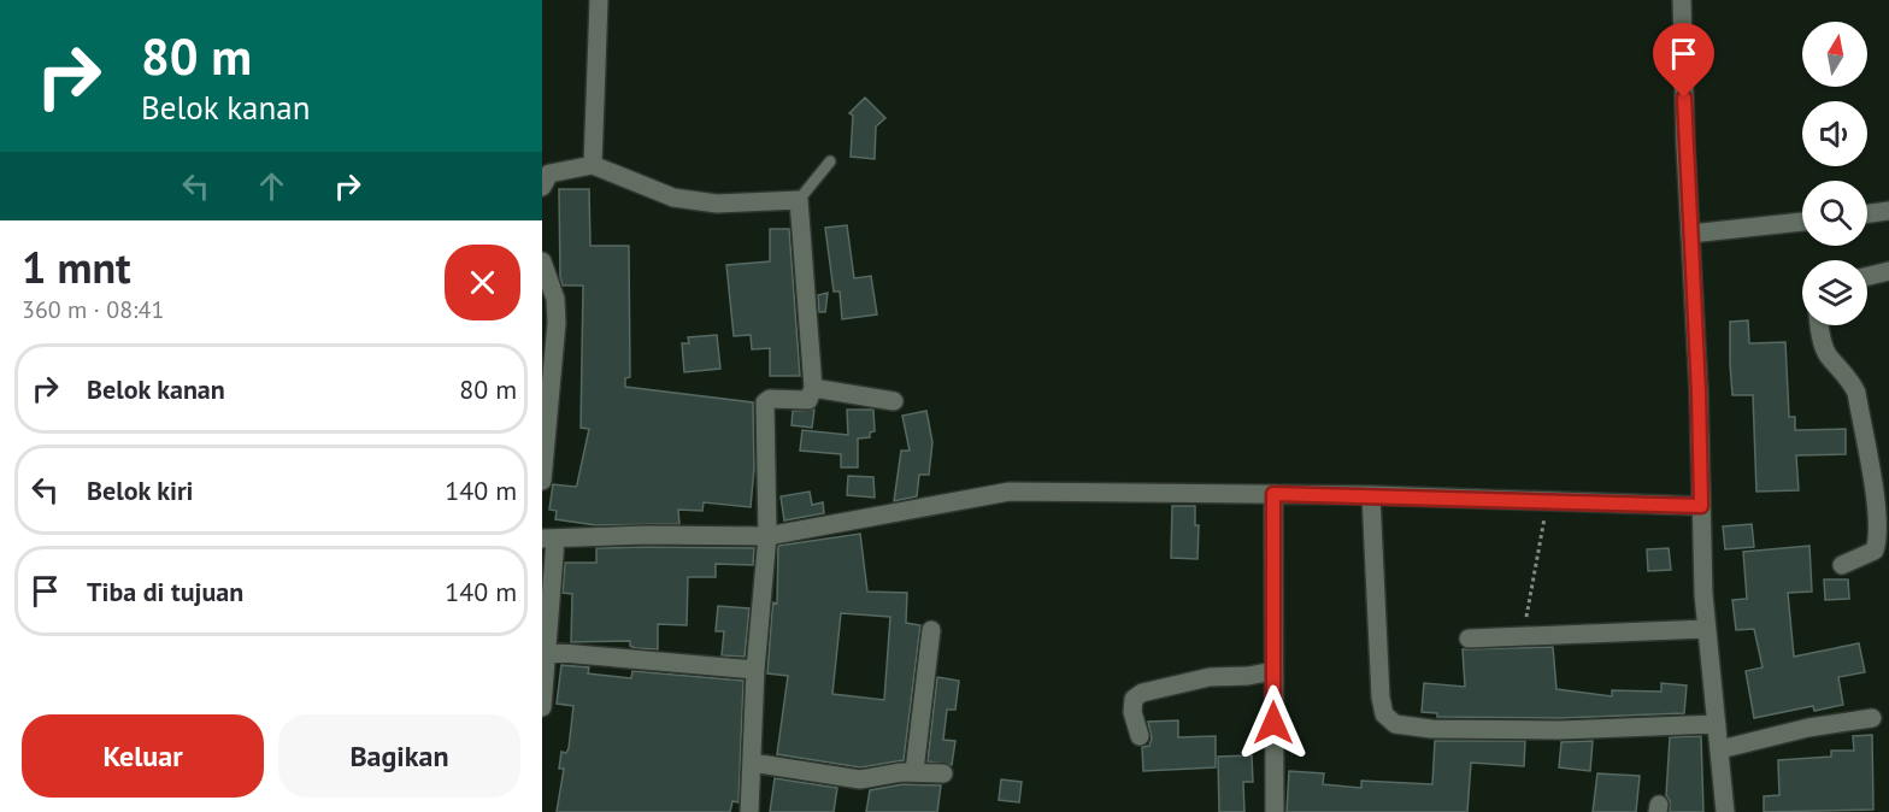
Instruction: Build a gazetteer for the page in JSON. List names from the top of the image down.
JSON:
{
  "north": "top",
  "page": {
    "turn": ["80 m", "Belok kanan"],
    "heading": ["1 mnt", "360 m · 08:41"],
    "list": [
      {
        "name": "Belok kanan",
        "value": "80 m"
      },
      {
        "name": "Belok kiri",
        "value": "140 m"
      },
      {
        "name": "Tiba di tujuan",
        "value": "140 m"
      }
    ],
    "buttons": ["Keluar", "Bagikan"]
  }
}
